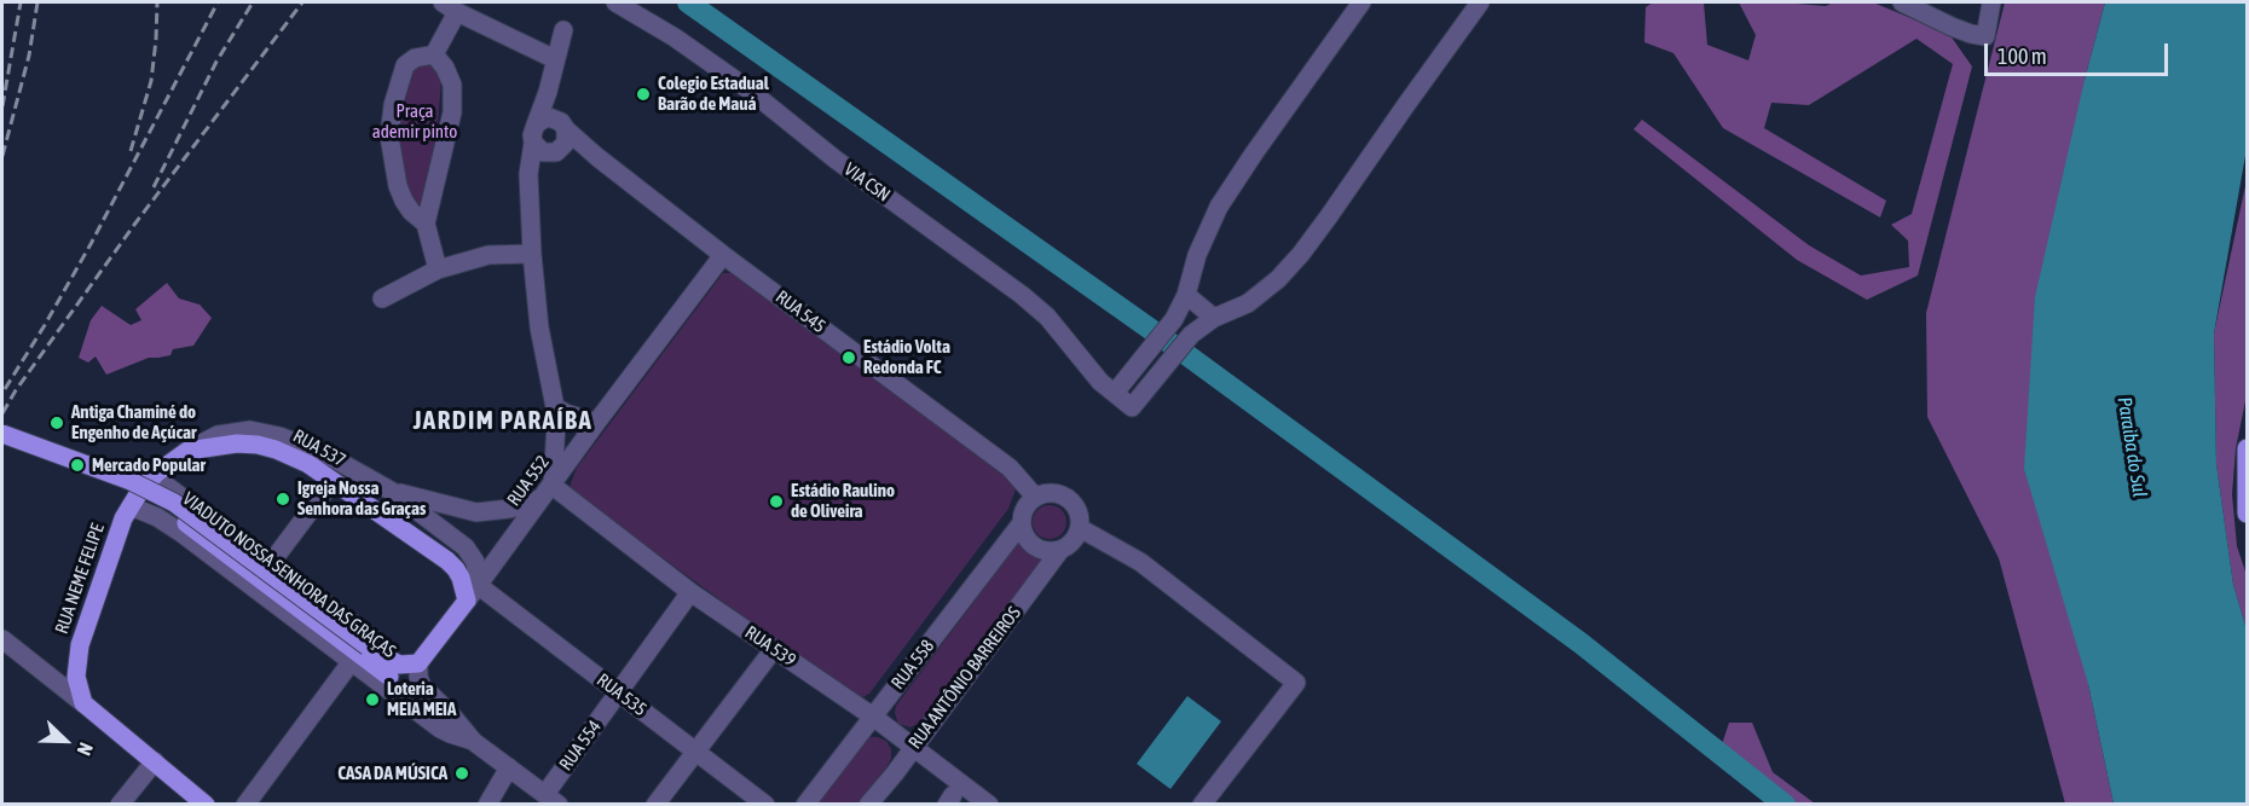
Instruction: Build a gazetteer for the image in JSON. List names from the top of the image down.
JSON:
{
  "streets": {
    "main road": [
      "RUA 537",
      "RUA 552",
      "VIADUTO NOSSA SENHORA DAS GRAÇAS",
      "RUA NEME FELIPE"
    ],
    "street": [
      "VIA CSN",
      "RUA 545",
      "RUA 539",
      "RUA 558",
      "RUA ANTÔNIO BARREIROS",
      "RUA 535",
      "RUA 554"
    ]
  },
  "crossings": [
    ["RUA 545", "RUA 552"],
    ["RUA 545", "RUA 558"],
    ["RUA 545", "RUA ANTÔNIO BARREIROS"],
    ["RUA 537", "RUA 552"],
    ["RUA 537", "RUA NEME FELIPE"],
    ["RUA 537", "RUA 539"],
    ["RUA 537", "RUA 535"],
    ["RUA 552", "RUA 539"],
    ["RUA 552", "RUA 535"],
    ["RUA 539", "RUA 558"],
    ["RUA 539", "RUA ANTÔNIO BARREIROS"],
    ["RUA 539", "RUA 554"],
    ["RUA 558", "RUA ANTÔNIO BARREIROS"],
    ["RUA 535", "RUA 554"]
  ],
  "districts": ["JARDIM PARAÍBA"],
  "water": ["Paraiba do Sul"],
  "parks": ["Praça ademir pinto"],
  "places": [
    "Colegio Estadual Barão de Mauá",
    "Estádio Volta Redonda FC",
    "Antiga Chaminé do Engenho de Açúcar",
    "Mercado Popular",
    "Igreja Nossa Senhora das Graças",
    "Estádio Raulino de Oliveira",
    "Loteria MEIA MEIA",
    "CASA DA MÚSICA"
  ],
  "scale_bar": "100 m",
  "north": "bottom right"
}
